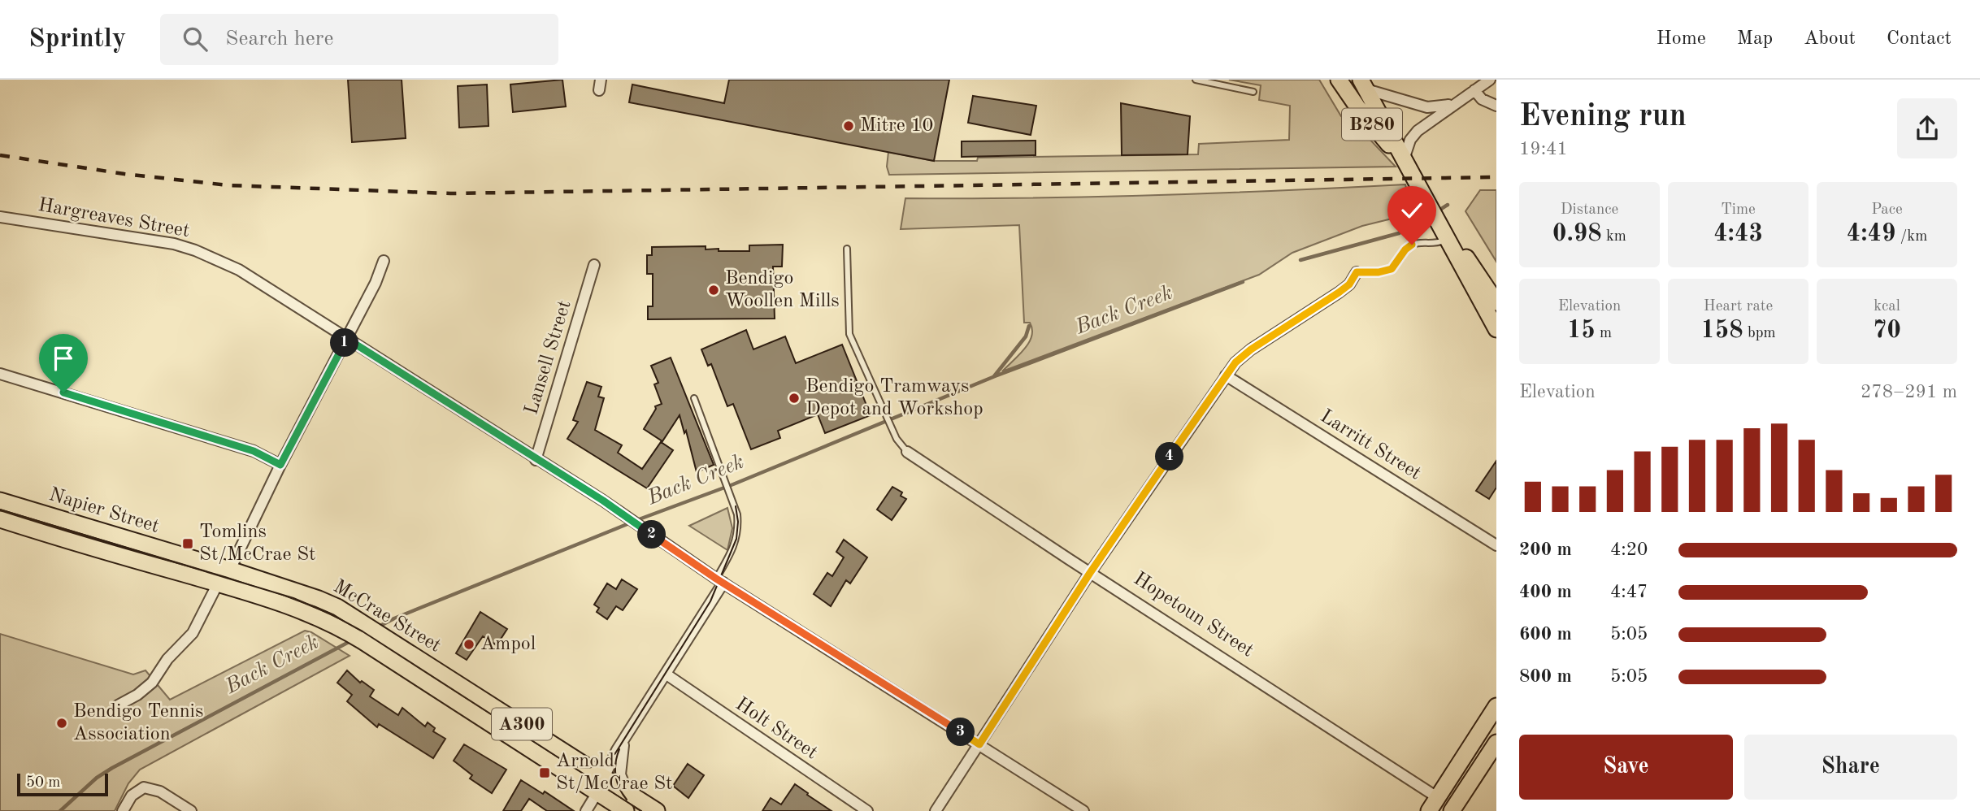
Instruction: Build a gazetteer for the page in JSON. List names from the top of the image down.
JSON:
{
  "streets": {
    "main road": [
      "B280",
      "Napier Street",
      "Hopetoun Street",
      "McCrae Street",
      "A300"
    ],
    "street": [
      "Hargreaves Street",
      "Lansell Street",
      "Larritt Street",
      "Holt Street"
    ]
  },
  "crossings": [
    ["Hargreaves Street", "Lansell Street"],
    ["Napier Street", "McCrae Street"]
  ],
  "water": ["Back Creek"],
  "places": {
    "other": [
      "Mitre 10",
      "Bendigo Woollen Mills",
      "Bendigo Tramways Depot and Workshop",
      "Ampol",
      "Bendigo Tennis Association"
    ],
    "transit": ["Tomlins St/McCrae St", "Arnold St/McCrae St"]
  },
  "scale_bar": "50 m",
  "page": {
    "header": "Sprintly",
    "search": "Search here",
    "nav": [
      "Home",
      "Map",
      "About",
      "Contact"
    ],
    "heading": ["Evening run", "19:41"],
    "stats": [
      ["Distance", "0.98 km"],
      ["Time", "4:43"],
      ["Pace", "4:49 /km"],
      ["Elevation", "15 m"],
      ["Heart rate", "158 bpm"],
      ["kcal", "70"]
    ],
    "pins": [
      "1",
      "4",
      "2",
      "3"
    ],
    "chart": ["Elevation", "278–291 m"],
    "list": [
      {
        "name": "200 m",
        "note": "4:20"
      },
      {
        "name": "400 m",
        "note": "4:47"
      },
      {
        "name": "600 m",
        "note": "5:05"
      },
      {
        "name": "800 m",
        "note": "5:05"
      }
    ],
    "buttons": ["Save", "Share"],
    "scale": "50 m"
  }
}
